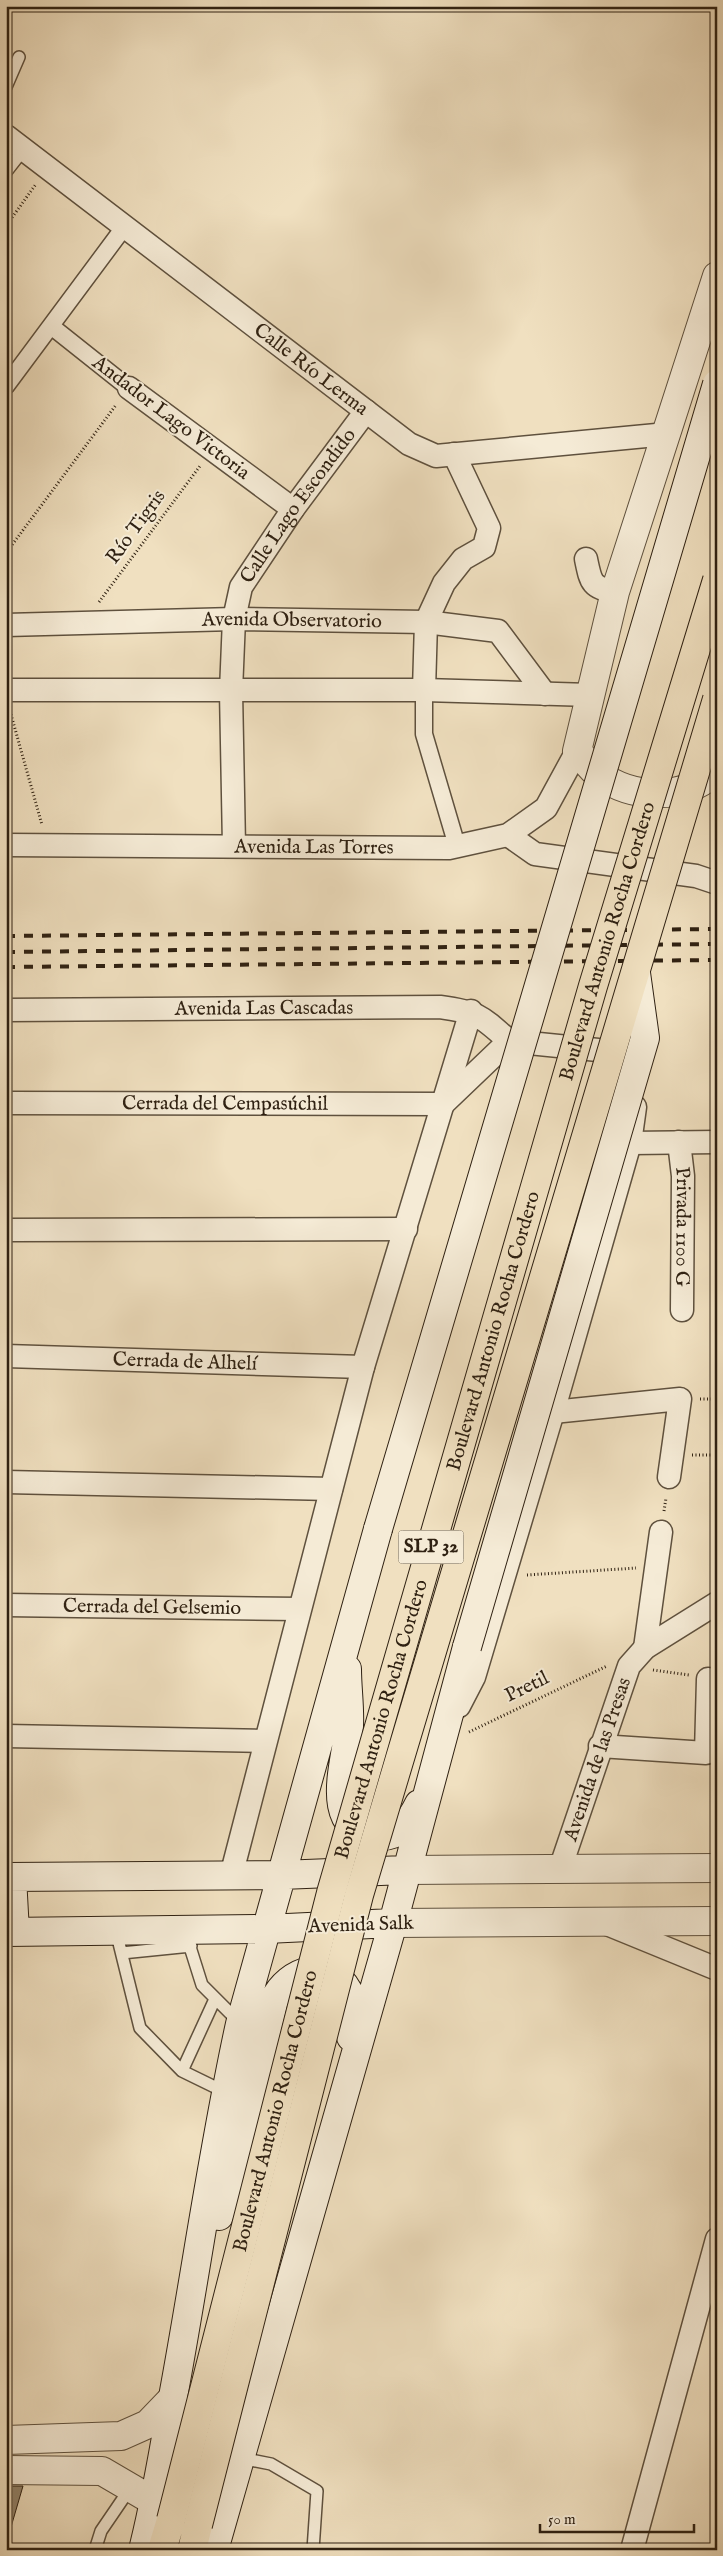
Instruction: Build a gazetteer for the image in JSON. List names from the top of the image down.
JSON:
{
  "streets": {
    "highway": ["Boulevard Antonio Rocha Cordero", "SLP 32"],
    "main road": ["Avenida Salk"],
    "street": [
      "Calle Río Lerma",
      "Andador Lago Victoria",
      "Calle Lago Escondido",
      "Avenida Observatorio",
      "Avenida Las Torres",
      "Avenida Las Cascadas",
      "Cerrada del Cempasúchil",
      "Privada 1100 G",
      "Cerrada de Alhelí",
      "Cerrada del Gelsemio",
      "Avenida de las Presas"
    ],
    "path": ["Río Tigris", "Pretil"]
  },
  "crossings": [
    ["Calle Río Lerma", "Calle Lago Escondido"],
    ["Andador Lago Victoria", "Calle Lago Escondido"],
    ["Andador Lago Victoria", "Río Tigris"],
    ["Calle Lago Escondido", "Avenida Observatorio"],
    ["Calle Lago Escondido", "Avenida Las Torres"],
    ["Río Tigris", "Avenida Observatorio"],
    ["Boulevard Antonio Rocha Cordero", "SLP 32"],
    ["Pretil", "Avenida de las Presas"]
  ],
  "scale_bar": "50 m"
}
